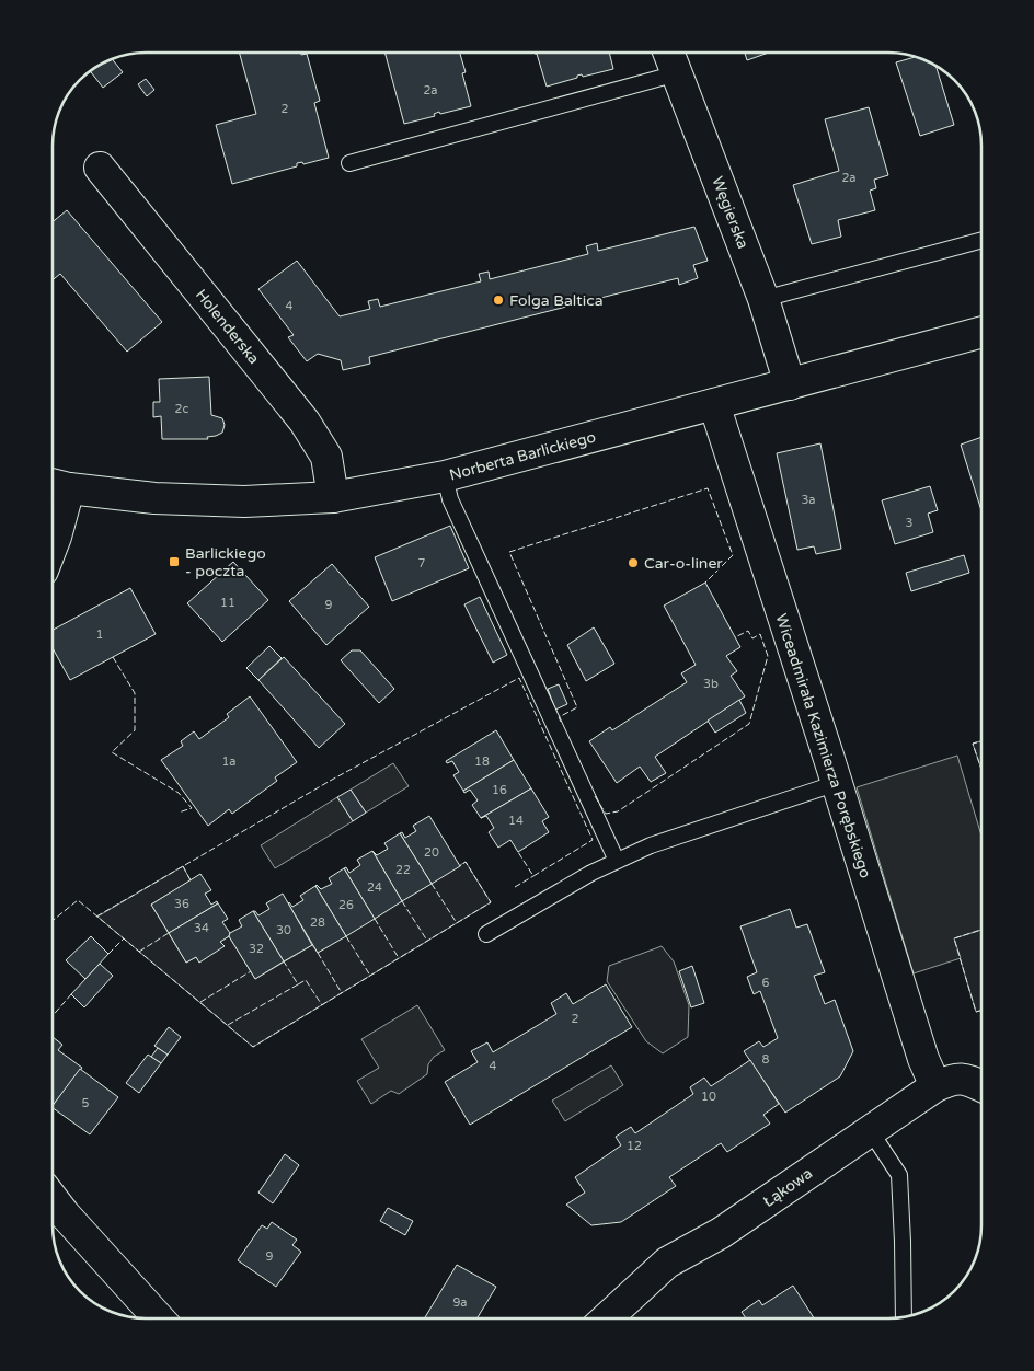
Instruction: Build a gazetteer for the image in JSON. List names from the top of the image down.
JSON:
{
  "streets": {
    "street": [
      "Węgierska",
      "Holenderska",
      "Norberta Barlickiego",
      "Wiceadmirała Kazimierza Porębskiego",
      "Łąkowa"
    ]
  },
  "crossings": [
    ["Węgierska", "Norberta Barlickiego"],
    ["Holenderska", "Norberta Barlickiego"],
    ["Norberta Barlickiego", "Wiceadmirała Kazimierza Porębskiego"],
    ["Wiceadmirała Kazimierza Porębskiego", "Łąkowa"]
  ],
  "places": {
    "other": ["Folga Baltica", "Car-o-liner"],
    "transit": ["Barlickiego - poczta"]
  },
  "house_numbers": [
    "2a",
    "2",
    "2a",
    "4",
    "2c",
    "3a",
    "3",
    "7",
    "11",
    "9",
    "1",
    "3b",
    "1a",
    "18",
    "16",
    "14",
    "20",
    "22",
    "24",
    "36",
    "26",
    "28",
    "34",
    "30",
    "32",
    "6",
    "2",
    "8",
    "4",
    "10",
    "5",
    "12",
    "9",
    "9a"
  ]
}
